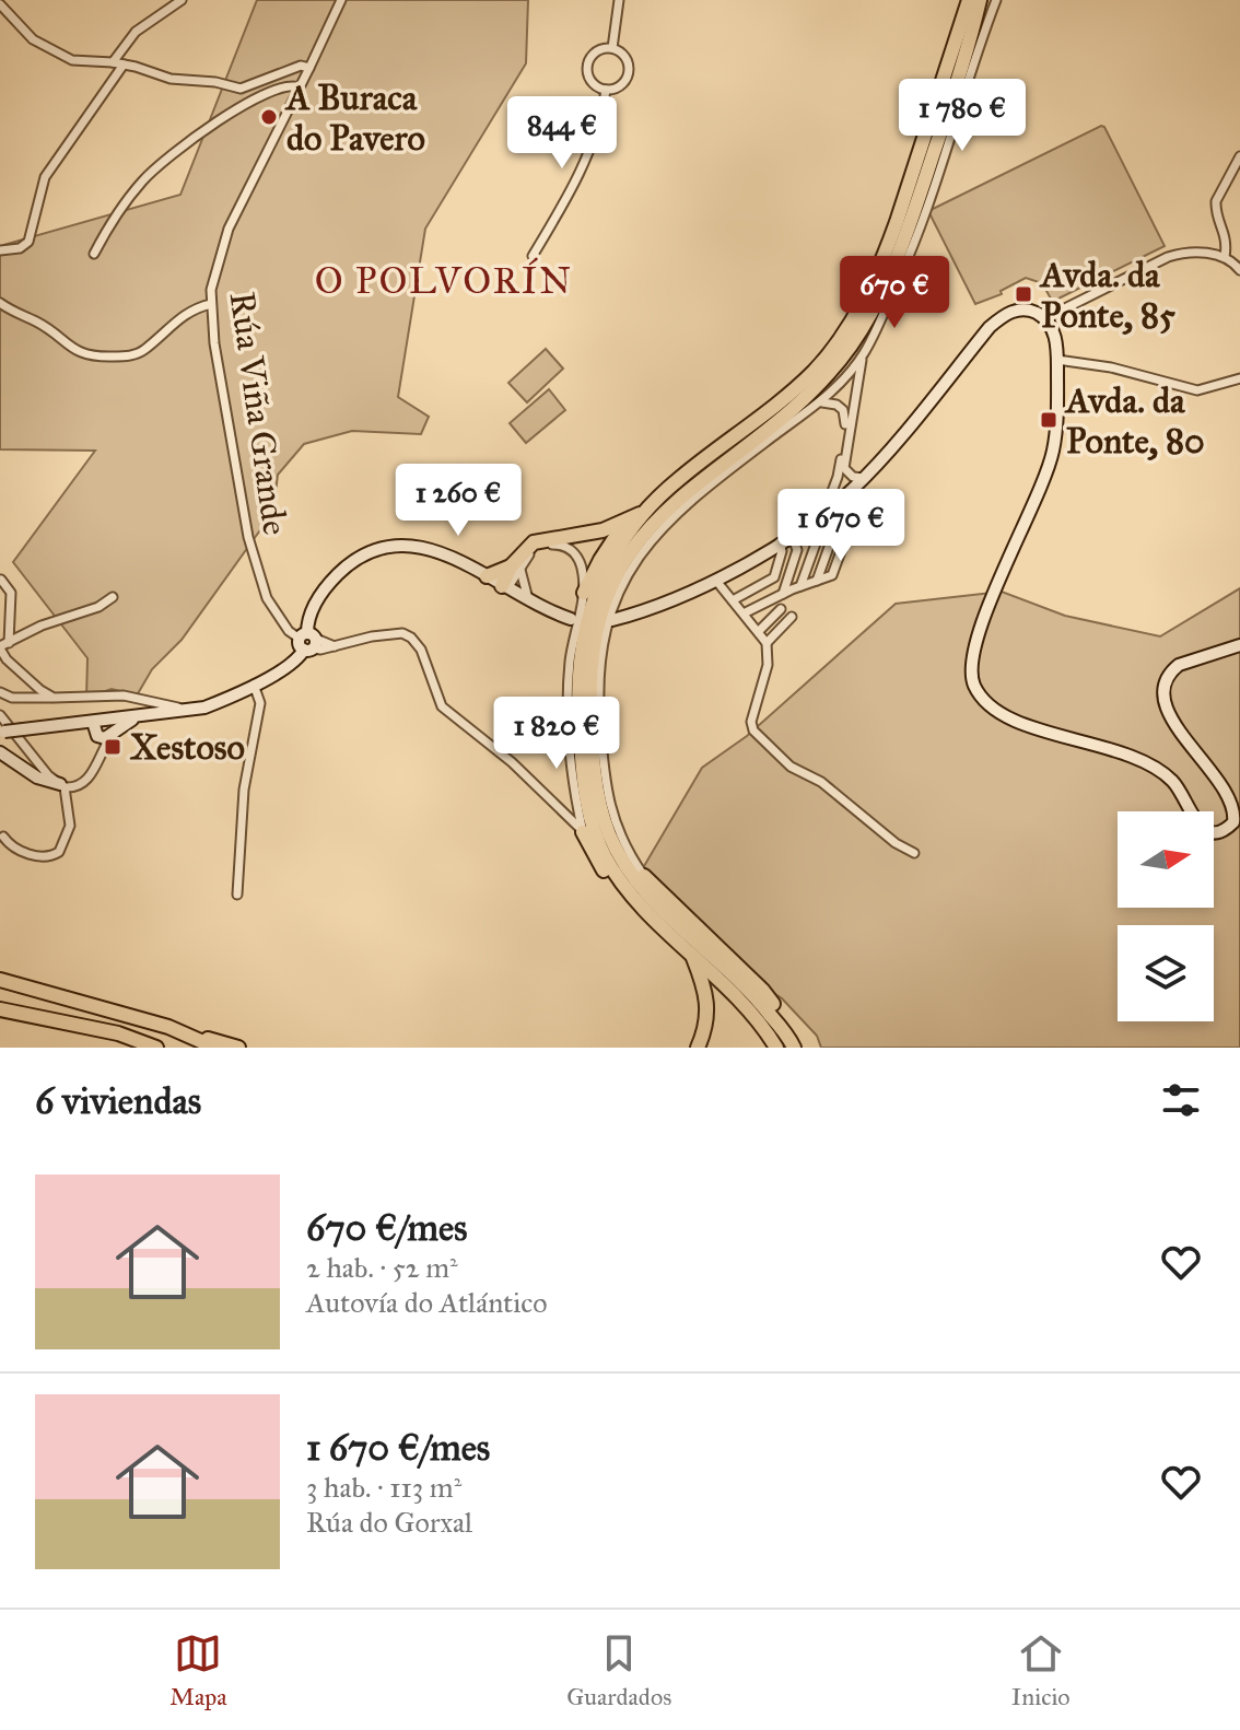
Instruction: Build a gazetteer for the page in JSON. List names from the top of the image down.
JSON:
{
  "streets": {
    "street": ["Rúa Viña Grande"]
  },
  "districts": ["O POLVORÍN"],
  "places": {
    "other": ["A Buraca do Pavero"],
    "transit": ["Avda. da Ponte, 85", "Avda. da Ponte, 80", "Xestoso"]
  },
  "north": "right",
  "page": {
    "price": [
      "1 780 €",
      "844 €",
      "670 €",
      "1 260 €",
      "1 670 €",
      "1 820 €"
    ],
    "heading": "6 viviendas",
    "list": [
      {
        "name": "670 €/mes",
        "note": "2 hab. · 52 m² · Autovía do Atlántico"
      },
      {
        "name": "1 670 €/mes",
        "note": "3 hab. · 113 m² · Rúa do Gorxal"
      }
    ],
    "tabs": ["Mapa", "Guardados", "Inicio"]
  }
}
